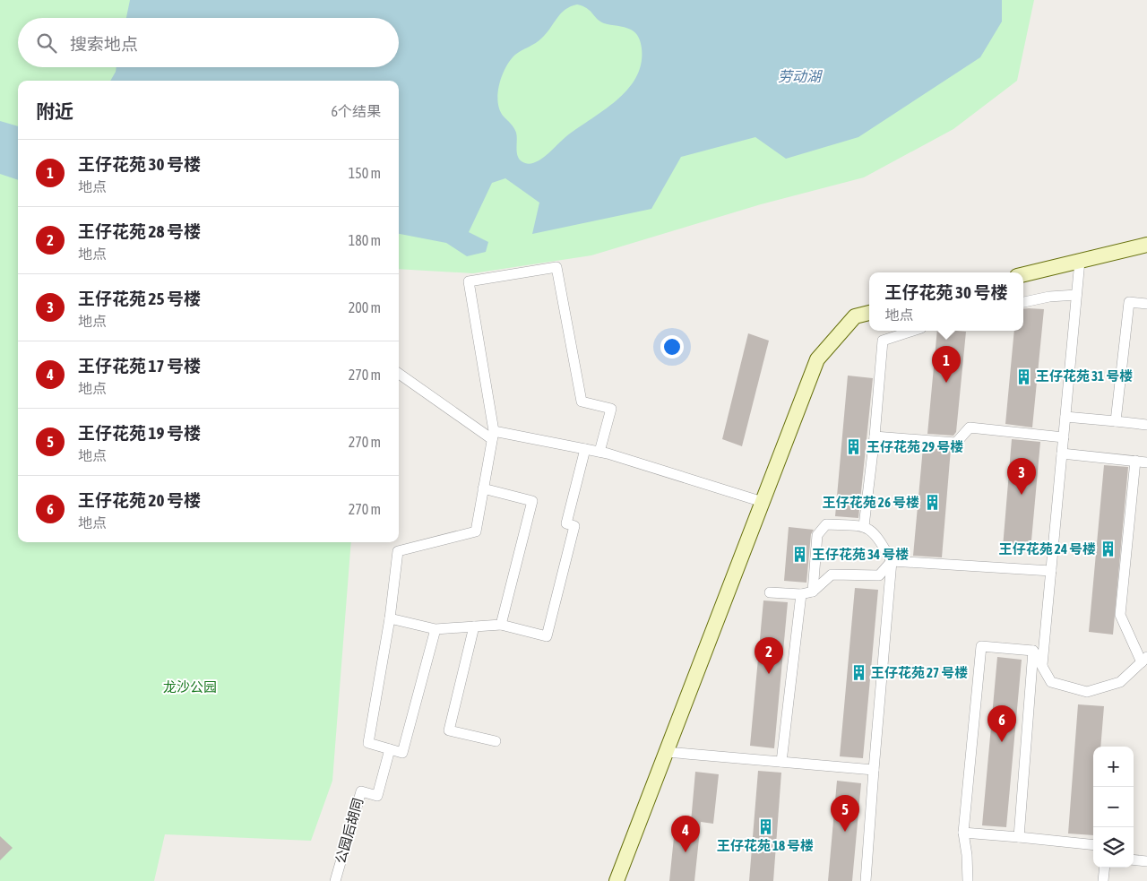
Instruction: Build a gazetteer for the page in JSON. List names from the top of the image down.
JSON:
{
  "streets": {
    "street": ["公园后胡同"]
  },
  "water": ["劳动湖"],
  "parks": ["龙沙公园"],
  "places": {
    "building": [
      "王仔花苑 31 号楼",
      "王仔花苑 29 号楼",
      "王仔花苑 26 号楼",
      "王仔花苑 24 号楼",
      "王仔花苑 34 号楼",
      "王仔花苑 27 号楼",
      "王仔花苑 18 号楼"
    ]
  },
  "page": {
    "search": "搜索地点",
    "heading": ["附近", "6个结果"],
    "list": [
      {
        "mark": "1",
        "name": "王仔花苑 30 号楼",
        "note": "地点",
        "value": "150 m"
      },
      {
        "mark": "2",
        "name": "王仔花苑 28 号楼",
        "note": "地点",
        "value": "180 m"
      },
      {
        "mark": "3",
        "name": "王仔花苑 25 号楼",
        "note": "地点",
        "value": "200 m"
      },
      {
        "mark": "4",
        "name": "王仔花苑 17 号楼",
        "note": "地点",
        "value": "270 m"
      },
      {
        "mark": "5",
        "name": "王仔花苑 19 号楼",
        "note": "地点",
        "value": "270 m"
      },
      {
        "mark": "6",
        "name": "王仔花苑 20 号楼",
        "note": "地点",
        "value": "270 m"
      }
    ],
    "popup": ["王仔花苑 30 号楼", "地点"],
    "pins": [
      "1",
      "3",
      "2",
      "6",
      "5",
      "4"
    ],
    "map_buttons": ["+", "−"]
  }
}
